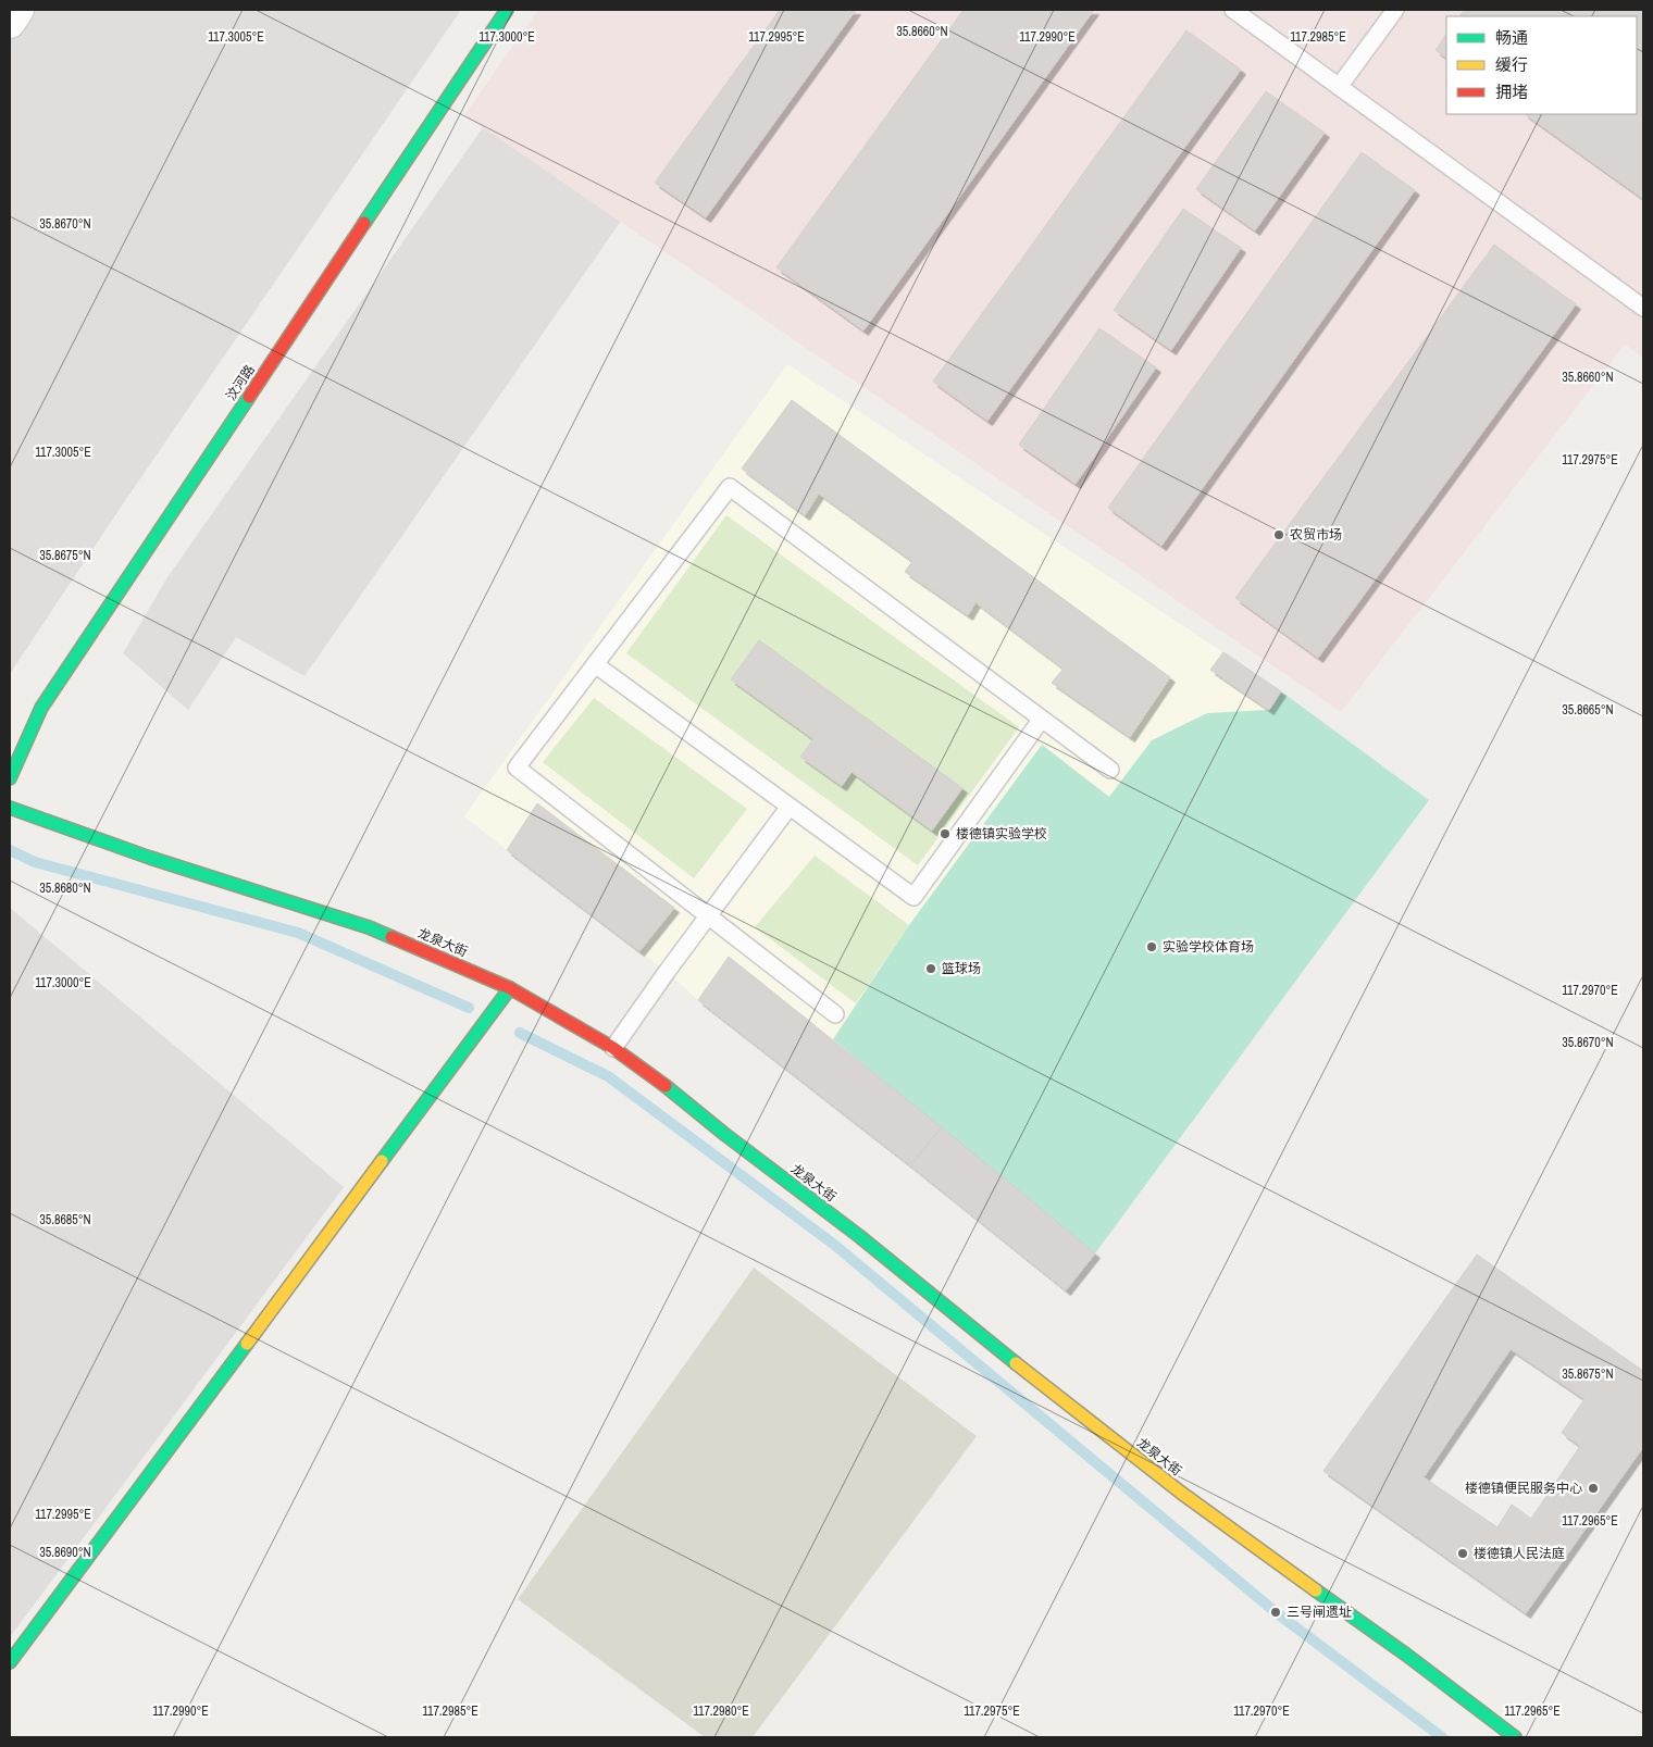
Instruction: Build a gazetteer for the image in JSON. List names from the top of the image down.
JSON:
{
  "streets": {
    "street": ["汶河路", "龙泉大街"]
  },
  "places": [
    "农贸市场",
    "楼德镇实验学校",
    "实验学校体育场",
    "篮球场",
    "楼德镇便民服务中心",
    "楼德镇人民法庭",
    "三号闸遗址"
  ],
  "legend": ["畅通", "缓行", "拥堵"],
  "coordinates": [
    "35.8660°N",
    "117.3005°E",
    "117.3000°E",
    "117.2995°E",
    "117.2990°E",
    "117.2985°E",
    "35.8670°N",
    "117.2975°E",
    "35.8675°N",
    "35.8665°N",
    "35.8680°N",
    "117.2970°E",
    "35.8685°N",
    "117.2965°E",
    "35.8690°N",
    "117.2980°E"
  ]
}
